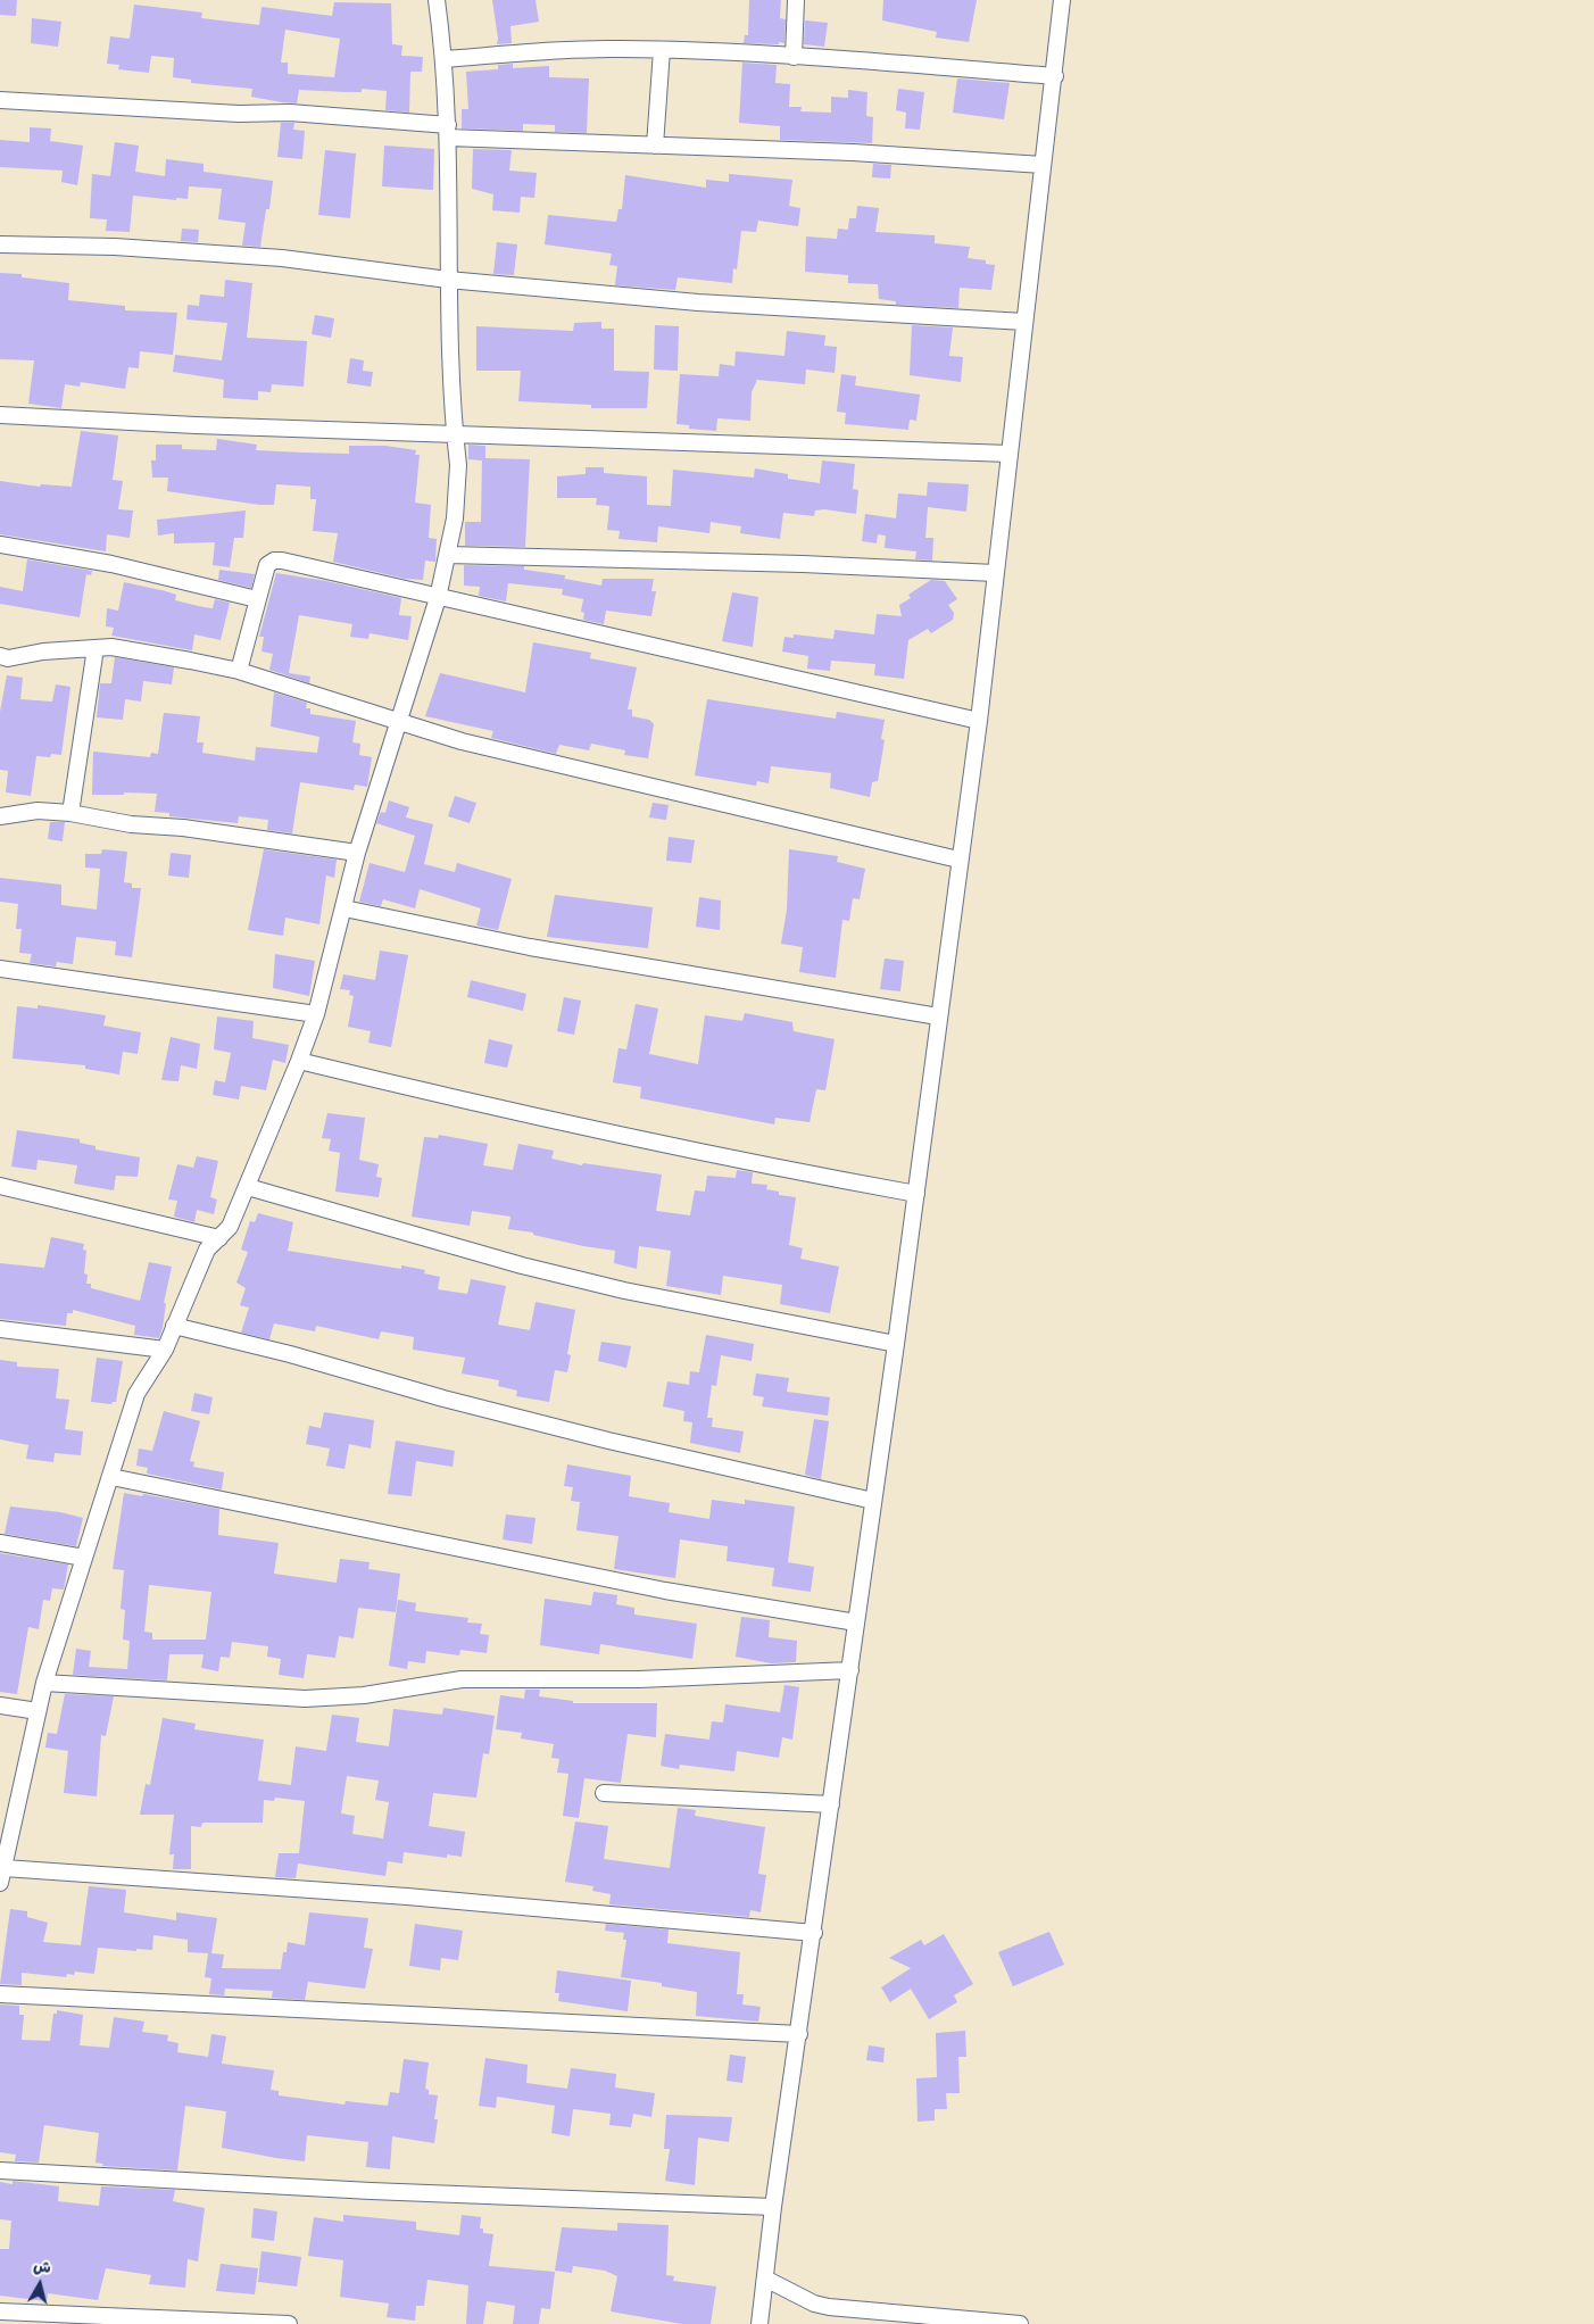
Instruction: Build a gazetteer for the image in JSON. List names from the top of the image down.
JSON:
{
  "north": "top"
}
